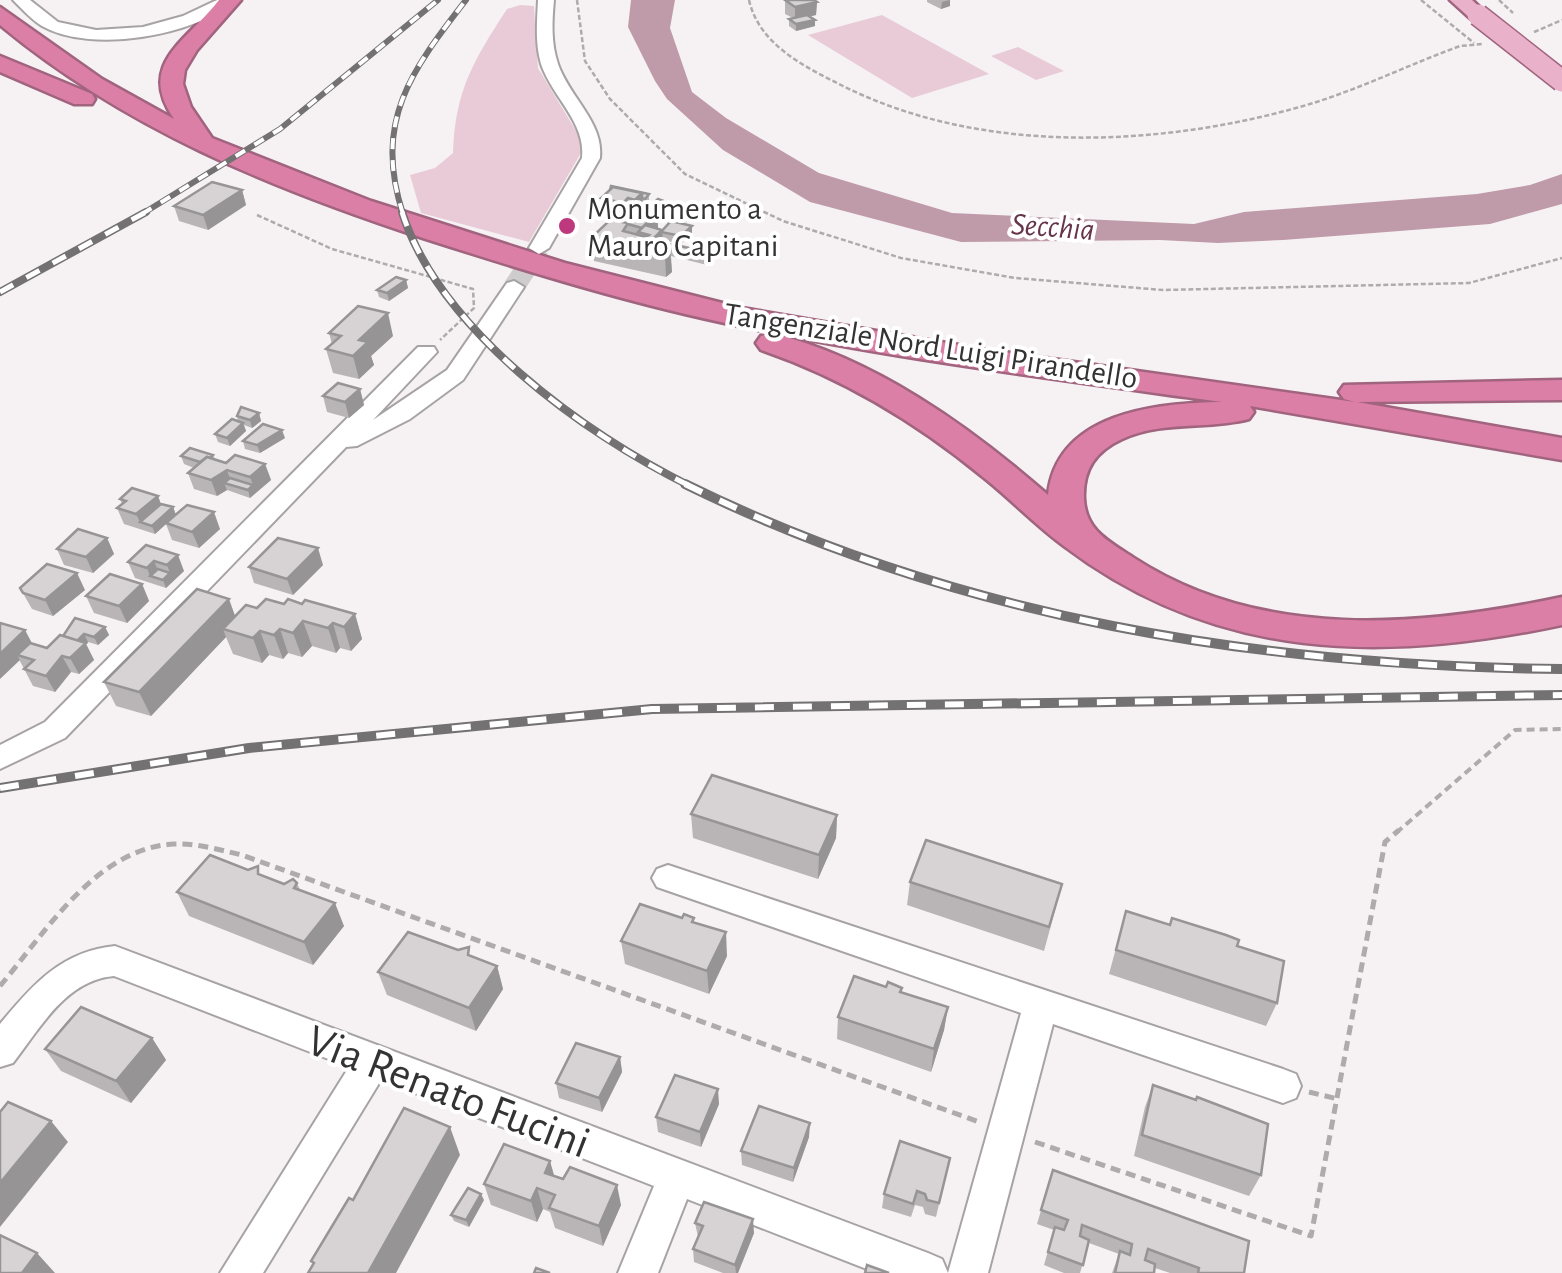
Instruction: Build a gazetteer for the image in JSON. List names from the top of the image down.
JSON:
{
  "streets": {
    "highway": ["Tangenziale Nord Luigi Pirandello"],
    "street": ["Via Renato Fucini"]
  },
  "water": ["Secchia"],
  "places": ["Monumento a Mauro Capitani"]
}
